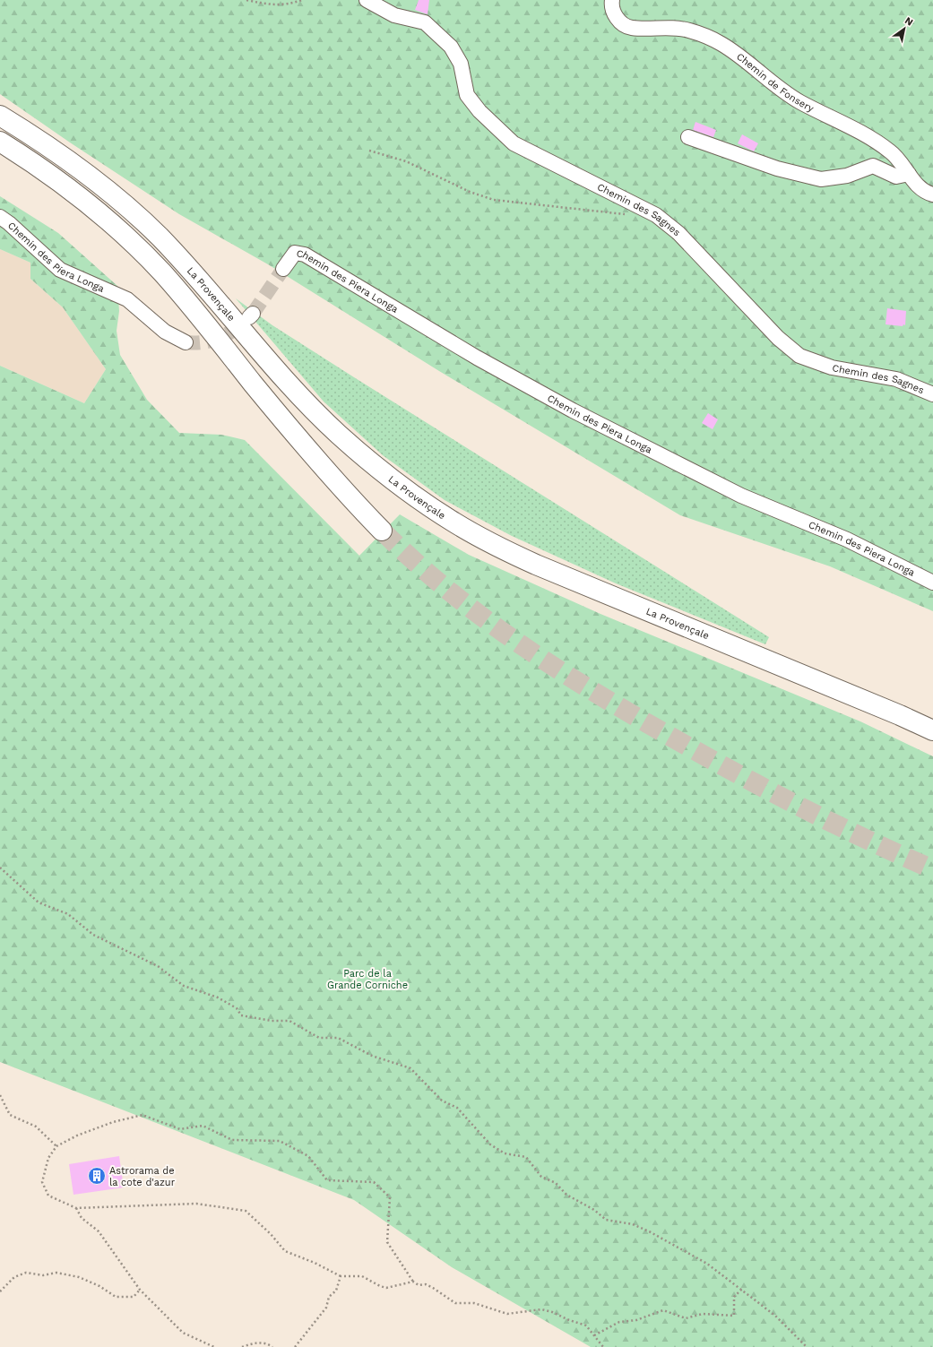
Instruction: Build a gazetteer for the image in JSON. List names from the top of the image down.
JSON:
{
  "streets": {
    "highway": ["La Provençale"],
    "lane": ["Chemin de Fonsery", "Chemin des Sagnes", "Chemin des Piera Longa"]
  },
  "parks": ["Parc de la Grande Corniche"],
  "places": {
    "building": ["Astrorama de la cote d'azur"]
  },
  "north": "top right"
}
